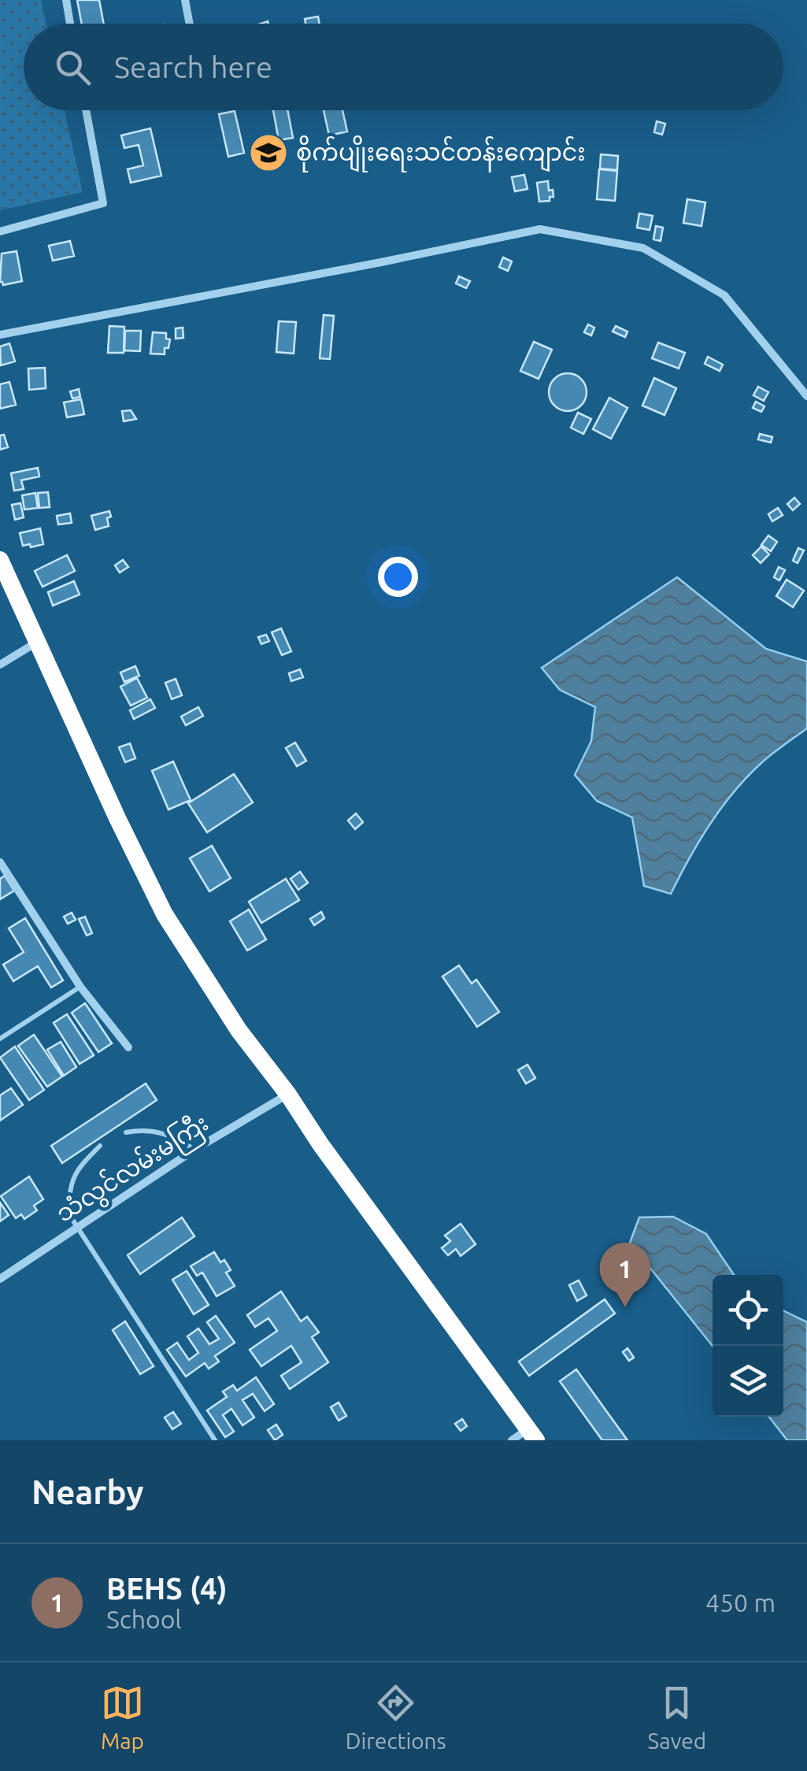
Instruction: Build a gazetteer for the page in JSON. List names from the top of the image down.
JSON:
{
  "streets": {
    "street": ["သံလွင်လမ်းမကြီး"]
  },
  "places": {
    "school or university": ["စိုက်ပျိုးရေးသင်တန်းကျောင်း"]
  },
  "page": {
    "search": "Search here",
    "pins": "1",
    "heading": "Nearby",
    "list": [
      {
        "mark": "1",
        "name": "BEHS (4)",
        "note": "School",
        "value": "450 m"
      }
    ],
    "nav": ["Map", "Directions", "Saved"]
  }
}
